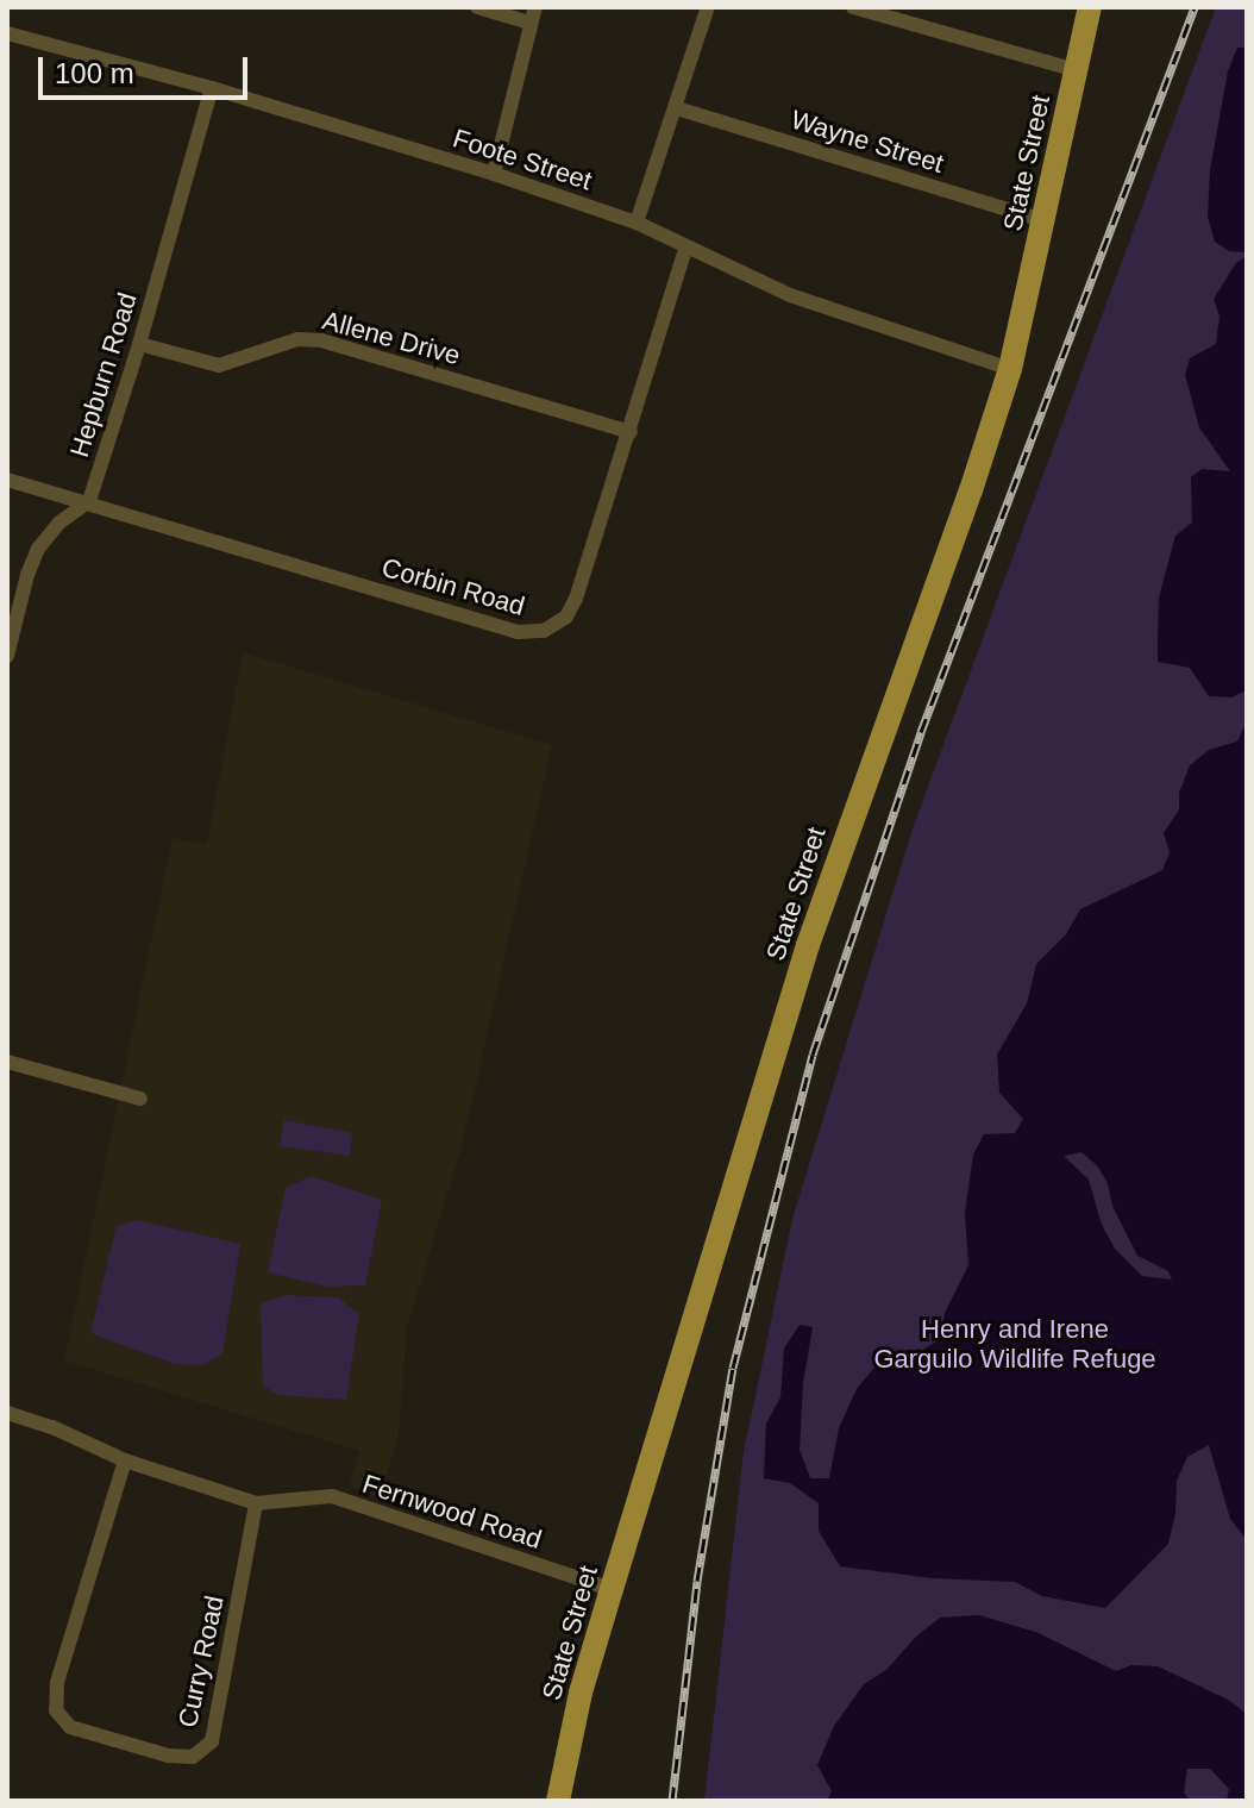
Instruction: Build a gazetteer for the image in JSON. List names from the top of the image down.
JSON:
{
  "streets": {
    "main road": ["State Street"],
    "street": [
      "Wayne Street",
      "Foote Street",
      "Allene Drive",
      "Hepburn Road",
      "Corbin Road",
      "Fernwood Road",
      "Curry Road"
    ]
  },
  "crossings": [
    ["Wayne Street", "State Street"],
    ["Foote Street", "State Street"],
    ["Foote Street", "Hepburn Road"],
    ["Foote Street", "Corbin Road"],
    ["State Street", "Fernwood Road"],
    ["Allene Drive", "Hepburn Road"],
    ["Allene Drive", "Corbin Road"],
    ["Hepburn Road", "Corbin Road"],
    ["Fernwood Road", "Curry Road"]
  ],
  "parks": ["Henry and Irene Garguilo Wildlife Refuge"],
  "scale_bar": "100 m"
}
